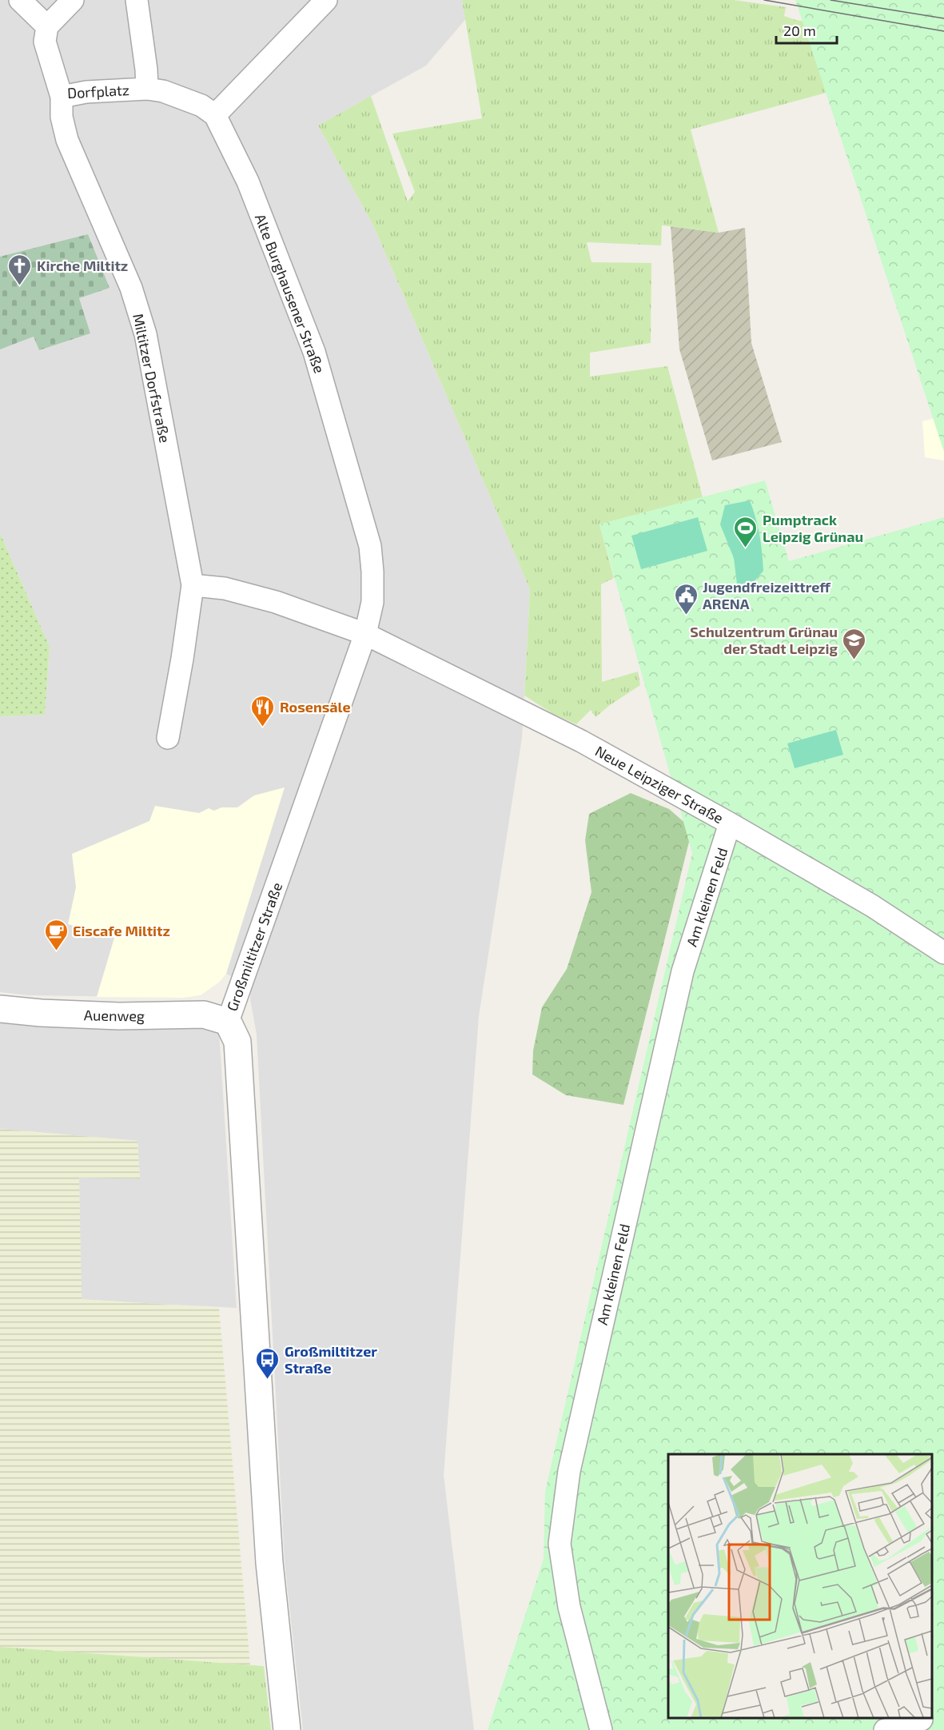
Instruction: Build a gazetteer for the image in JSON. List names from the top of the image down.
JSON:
{
  "streets": {
    "street": [
      "Dorfplatz",
      "Alte Burghausener Straße",
      "Miltitzer Dorfstraße",
      "Neue Leipziger Straße",
      "Am kleinen Feld",
      "Großmiltitzer Straße",
      "Auenweg"
    ]
  },
  "crossings": [
    ["Dorfplatz", "Alte Burghausener Straße"],
    ["Dorfplatz", "Miltitzer Dorfstraße"],
    ["Alte Burghausener Straße", "Neue Leipziger Straße"],
    ["Alte Burghausener Straße", "Großmiltitzer Straße"],
    ["Neue Leipziger Straße", "Am kleinen Feld"],
    ["Neue Leipziger Straße", "Großmiltitzer Straße"],
    ["Großmiltitzer Straße", "Auenweg"]
  ],
  "places": {
    "church": ["Kirche Miltitz"],
    "sports": ["Pumptrack Leipzig Grünau"],
    "public building": ["Jugendfreizeittreff ARENA"],
    "school or university": ["Schulzentrum Grünau der Stadt Leipzig"],
    "restaurant": ["Rosensäle"],
    "cafe": ["Eiscafe Miltitz"],
    "bus stop": ["Großmiltitzer Straße"]
  },
  "scale_bar": "20 m"
}
